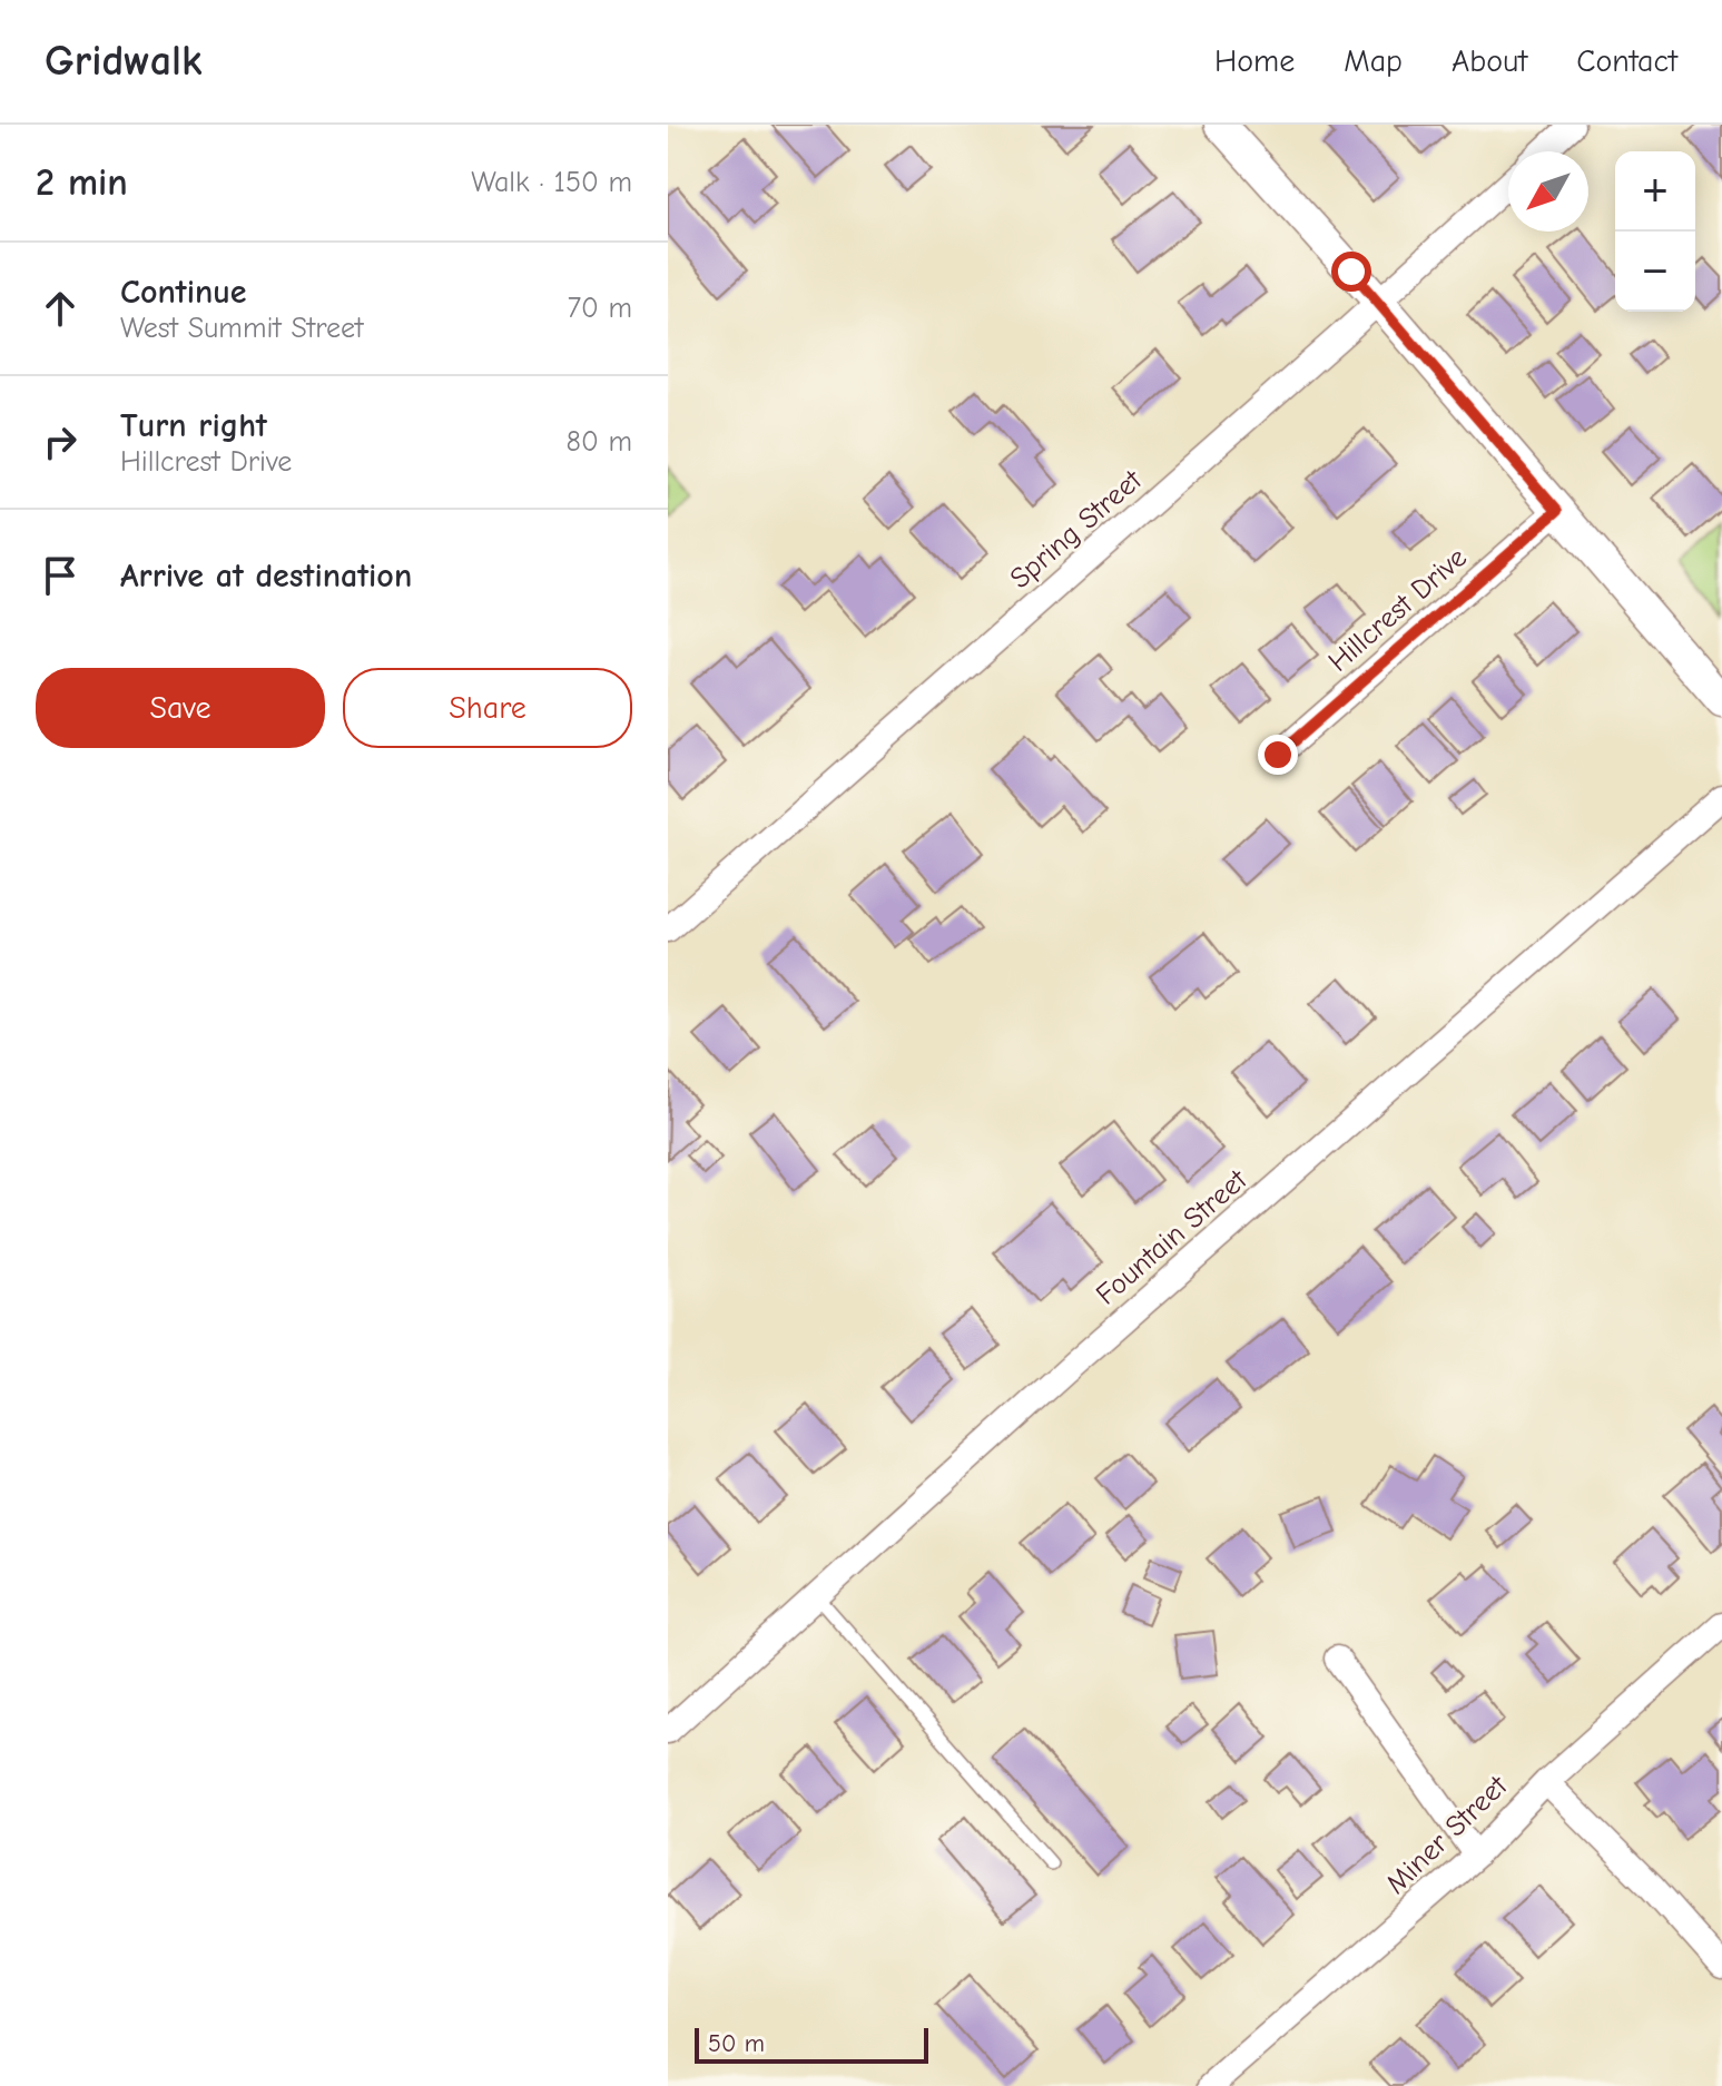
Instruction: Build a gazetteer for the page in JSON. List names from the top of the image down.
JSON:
{
  "streets": {
    "street": [
      "Spring Street",
      "Hillcrest Drive",
      "Fountain Street",
      "Miner Street"
    ]
  },
  "scale_bar": "50 m",
  "north": "bottom left",
  "page": {
    "header": "Gridwalk",
    "nav": [
      "Home",
      "Map",
      "About",
      "Contact"
    ],
    "heading": ["2 min", "Walk · 150 m"],
    "map_buttons": ["+", "−"],
    "list": [
      ["Continue", "West Summit Street", "70 m"],
      ["Turn right", "Hillcrest Drive", "80 m"],
      "Arrive at destination"
    ],
    "buttons": ["Save", "Share"],
    "scale": "50 m"
  }
}
